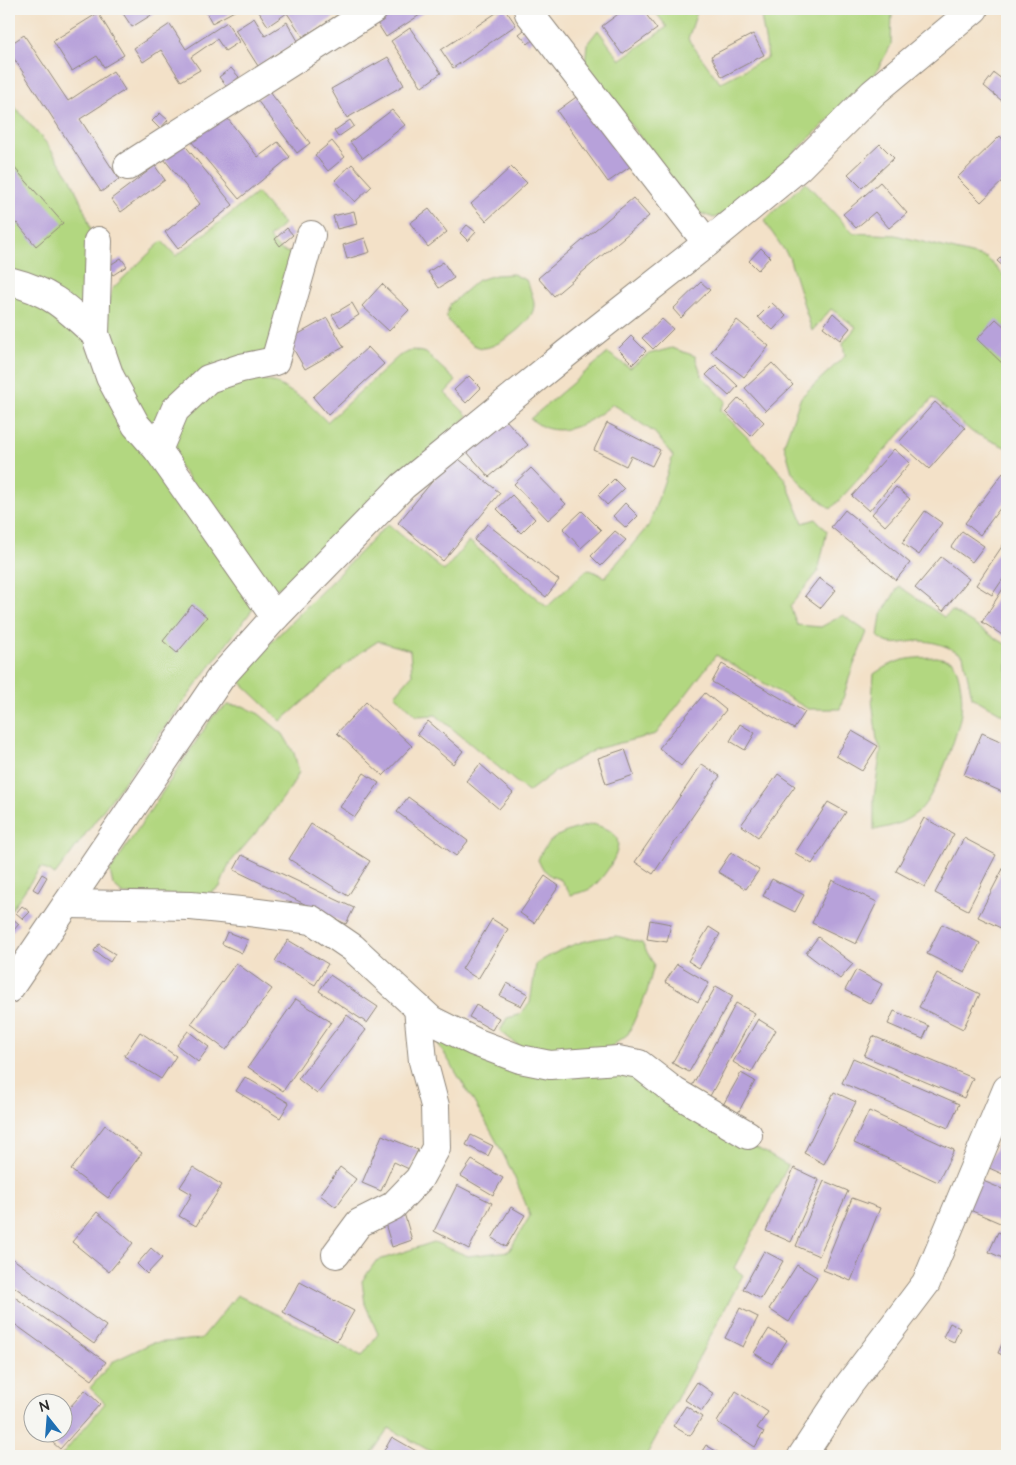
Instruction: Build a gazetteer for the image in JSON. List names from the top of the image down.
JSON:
{
  "north": "top"
}
